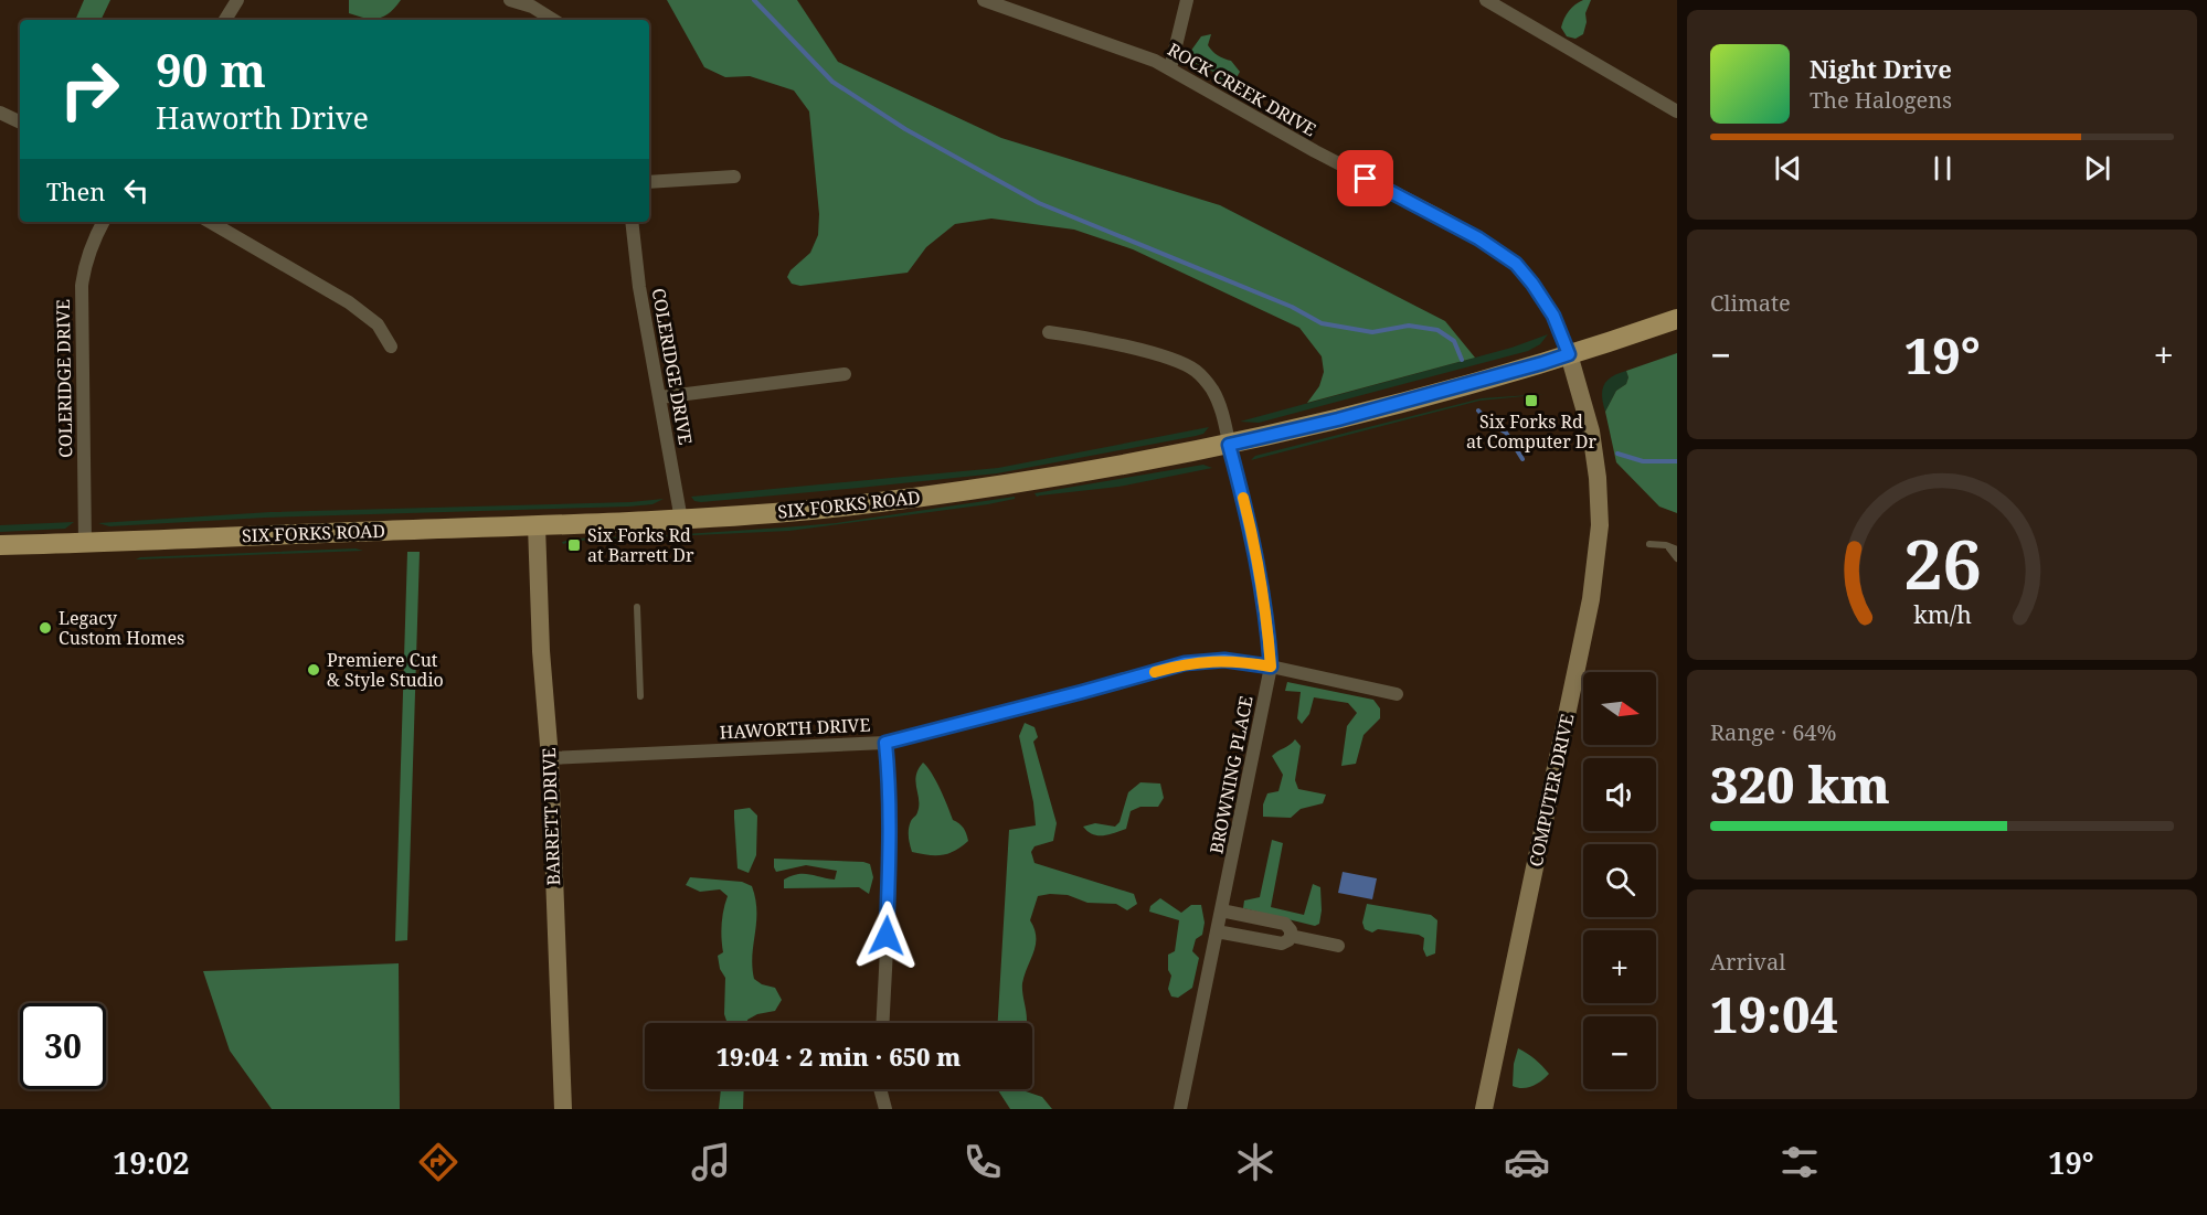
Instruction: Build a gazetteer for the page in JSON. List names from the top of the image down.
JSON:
{
  "streets": {
    "main road": ["SIX FORKS ROAD"],
    "street": [
      "ROCK CREEK DRIVE",
      "COLERIDGE DRIVE",
      "HAWORTH DRIVE",
      "BROWNING PLACE",
      "COMPUTER DRIVE",
      "BARRETT DRIVE"
    ]
  },
  "crossings": [
    ["ROCK CREEK DRIVE", "SIX FORKS ROAD"],
    ["ROCK CREEK DRIVE", "COMPUTER DRIVE"],
    ["COLERIDGE DRIVE", "SIX FORKS ROAD"],
    ["SIX FORKS ROAD", "BROWNING PLACE"],
    ["SIX FORKS ROAD", "COMPUTER DRIVE"],
    ["SIX FORKS ROAD", "BARRETT DRIVE"],
    ["HAWORTH DRIVE", "BROWNING PLACE"],
    ["HAWORTH DRIVE", "BARRETT DRIVE"]
  ],
  "places": {
    "transit": ["Six Forks Rd at Computer Dr", "Six Forks Rd at Barrett Dr"],
    "other": ["Legacy Custom Homes", "Premiere Cut & Style Studio"]
  },
  "north": "right",
  "page": {
    "turn": ["90 m", "Haworth Drive"],
    "song": ["Night Drive", "The Halogens"],
    "then": "Then",
    "tile": [
      "Climate",
      ["Range · 64%", "320 km"],
      ["Arrival", "19:04"]
    ],
    "heat": ["−", "19°", "+"],
    "map_buttons": ["+", "−"],
    "limit": "30",
    "trip": "19:04 · 2 min · 650 m",
    "tabs": ["19:02", "19°"],
    "gauge": ["26", "km/h"]
  }
}
